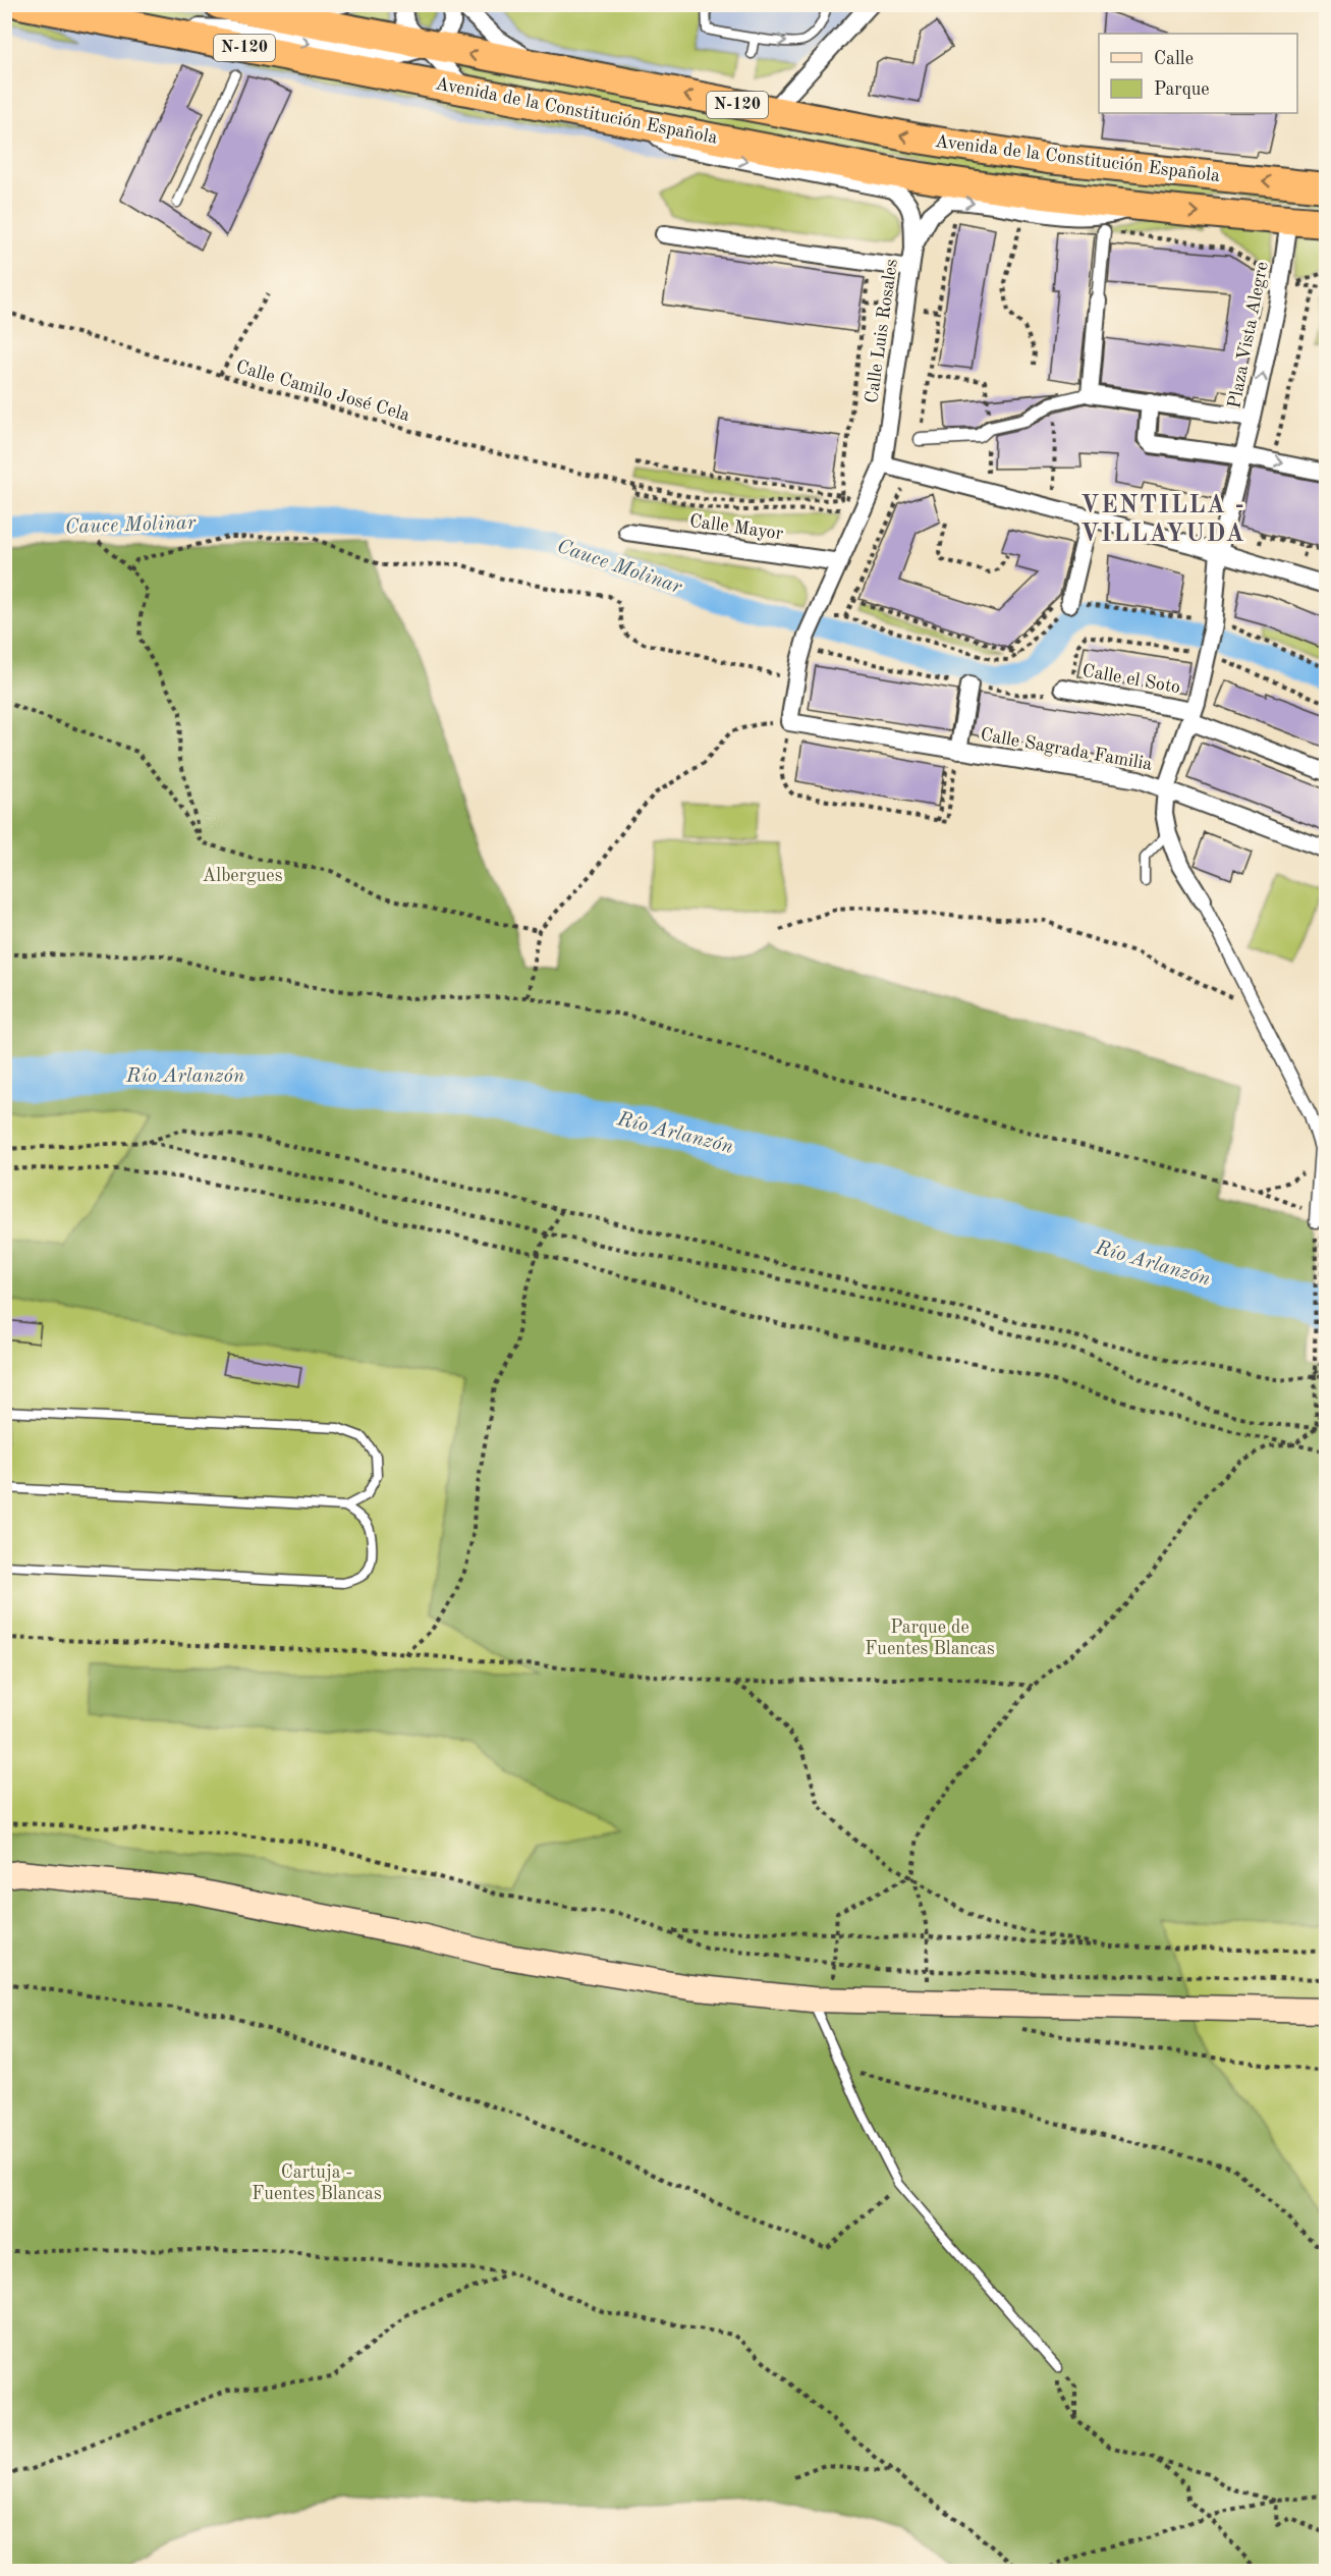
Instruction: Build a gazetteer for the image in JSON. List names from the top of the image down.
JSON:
{
  "streets": {
    "highway": ["N-120", "Avenida de la Constitución Española"],
    "street": [
      "Calle Luis Rosales",
      "Plaza Vista Alegre",
      "Calle Mayor",
      "Calle el Soto",
      "Calle Sagrada Familia"
    ],
    "path": ["Calle Camilo José Cela"]
  },
  "crossings": [
    ["Avenida de la Constitución Española", "Calle Luis Rosales"],
    ["Avenida de la Constitución Española", "Plaza Vista Alegre"],
    ["Calle Luis Rosales", "Calle Mayor"],
    ["Calle Luis Rosales", "Calle Sagrada Familia"]
  ],
  "one_way": ["Plaza Vista Alegre"],
  "districts": ["VENTILLA - VILLAYUDA"],
  "water": ["Cauce Molinar", "Río Arlanzón"],
  "parks": ["Albergues", "Parque de Fuentes Blancas", "Cartuja - Fuentes Blancas"],
  "legend": ["Calle", "Parque"]
}
